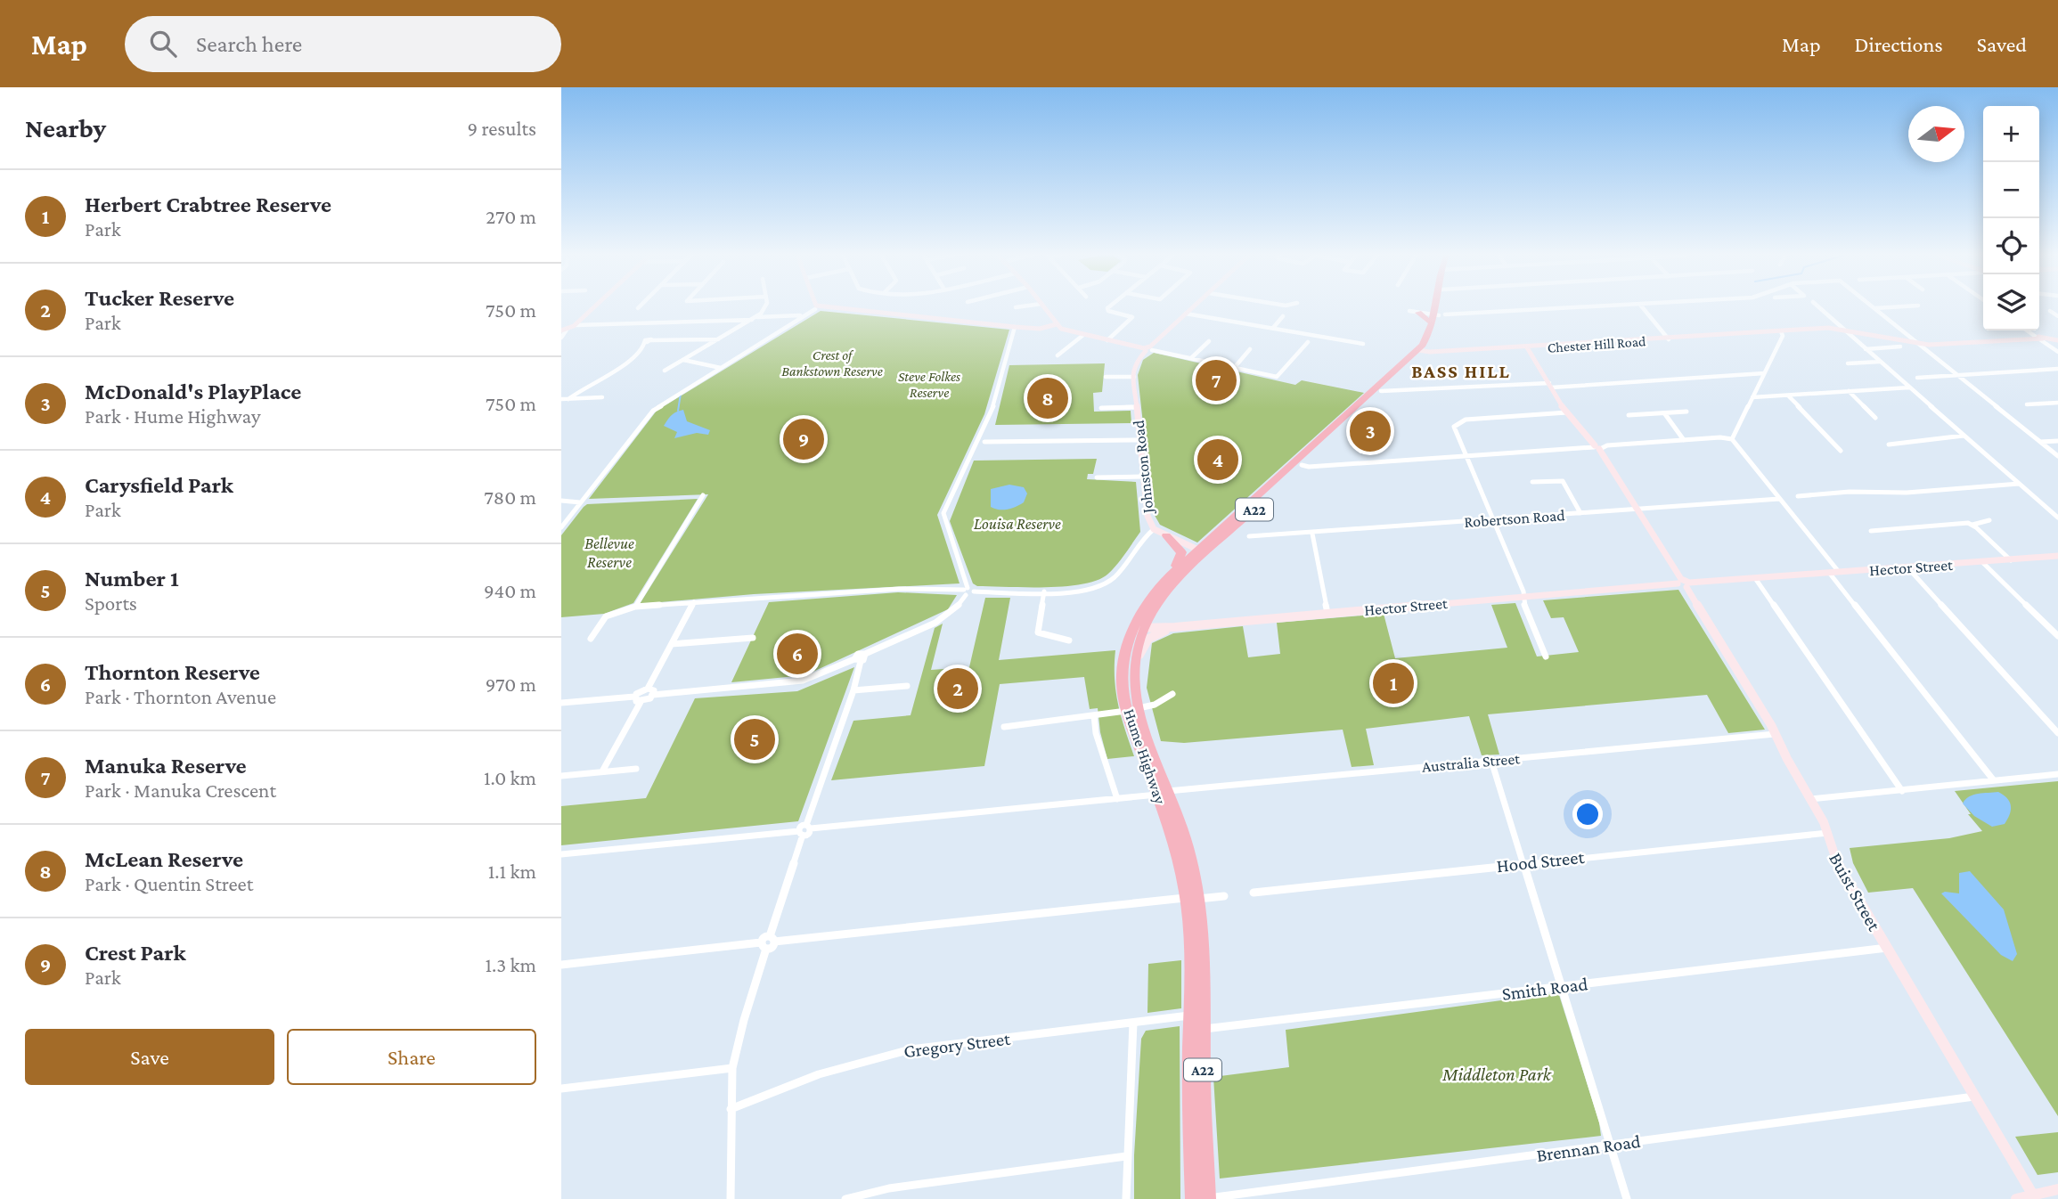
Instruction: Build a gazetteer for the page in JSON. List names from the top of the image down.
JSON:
{
  "streets": {
    "highway": ["A22", "Hume Highway"],
    "main road": ["Hector Street"],
    "street": [
      "Chester Hill Road",
      "Johnston Road",
      "Robertson Road",
      "Australia Street",
      "Hood Street",
      "Buist Street",
      "Smith Road",
      "Gregory Street",
      "Brennan Road"
    ]
  },
  "crossings": [
    ["Chester Hill Road", "Hume Highway"],
    ["Chester Hill Road", "Buist Street"],
    ["Johnston Road", "Hume Highway"],
    ["Robertson Road", "Buist Street"],
    ["Hector Street", "Hume Highway"],
    ["Hector Street", "Buist Street"],
    ["Hume Highway", "Australia Street"],
    ["Hume Highway", "Smith Road"],
    ["Hume Highway", "Gregory Street"],
    ["Hume Highway", "Brennan Road"],
    ["Australia Street", "Buist Street"],
    ["Hood Street", "Buist Street"],
    ["Buist Street", "Smith Road"],
    ["Buist Street", "Brennan Road"]
  ],
  "districts": ["BASS HILL"],
  "parks": [
    "Crest of Bankstown Reserve",
    "Steve Folkes Reserve",
    "Louisa Reserve",
    "Bellevue Reserve",
    "Middleton Park"
  ],
  "north": "right",
  "page": {
    "header": "Map",
    "search": "Search here",
    "nav": ["Map", "Directions", "Saved"],
    "heading": ["Nearby", "9 results"],
    "map_buttons": ["+", "−"],
    "list": [
      {
        "mark": "1",
        "name": "Herbert Crabtree Reserve",
        "note": "Park",
        "value": "270 m"
      },
      {
        "mark": "2",
        "name": "Tucker Reserve",
        "note": "Park",
        "value": "750 m"
      },
      {
        "mark": "3",
        "name": "McDonald's PlayPlace",
        "note": "Park · Hume Highway",
        "value": "750 m"
      },
      {
        "mark": "4",
        "name": "Carysfield Park",
        "note": "Park",
        "value": "780 m"
      },
      {
        "mark": "5",
        "name": "Number 1",
        "note": "Sports",
        "value": "940 m"
      },
      {
        "mark": "6",
        "name": "Thornton Reserve",
        "note": "Park · Thornton Avenue",
        "value": "970 m"
      },
      {
        "mark": "7",
        "name": "Manuka Reserve",
        "note": "Park · Manuka Crescent",
        "value": "1.0 km"
      },
      {
        "mark": "8",
        "name": "McLean Reserve",
        "note": "Park · Quentin Street",
        "value": "1.1 km"
      },
      {
        "mark": "9",
        "name": "Crest Park",
        "note": "Park",
        "value": "1.3 km"
      }
    ],
    "pins": [
      "7",
      "8",
      "3",
      "9",
      "4",
      "6",
      "1",
      "2",
      "5"
    ],
    "buttons": ["Save", "Share"]
  }
}
